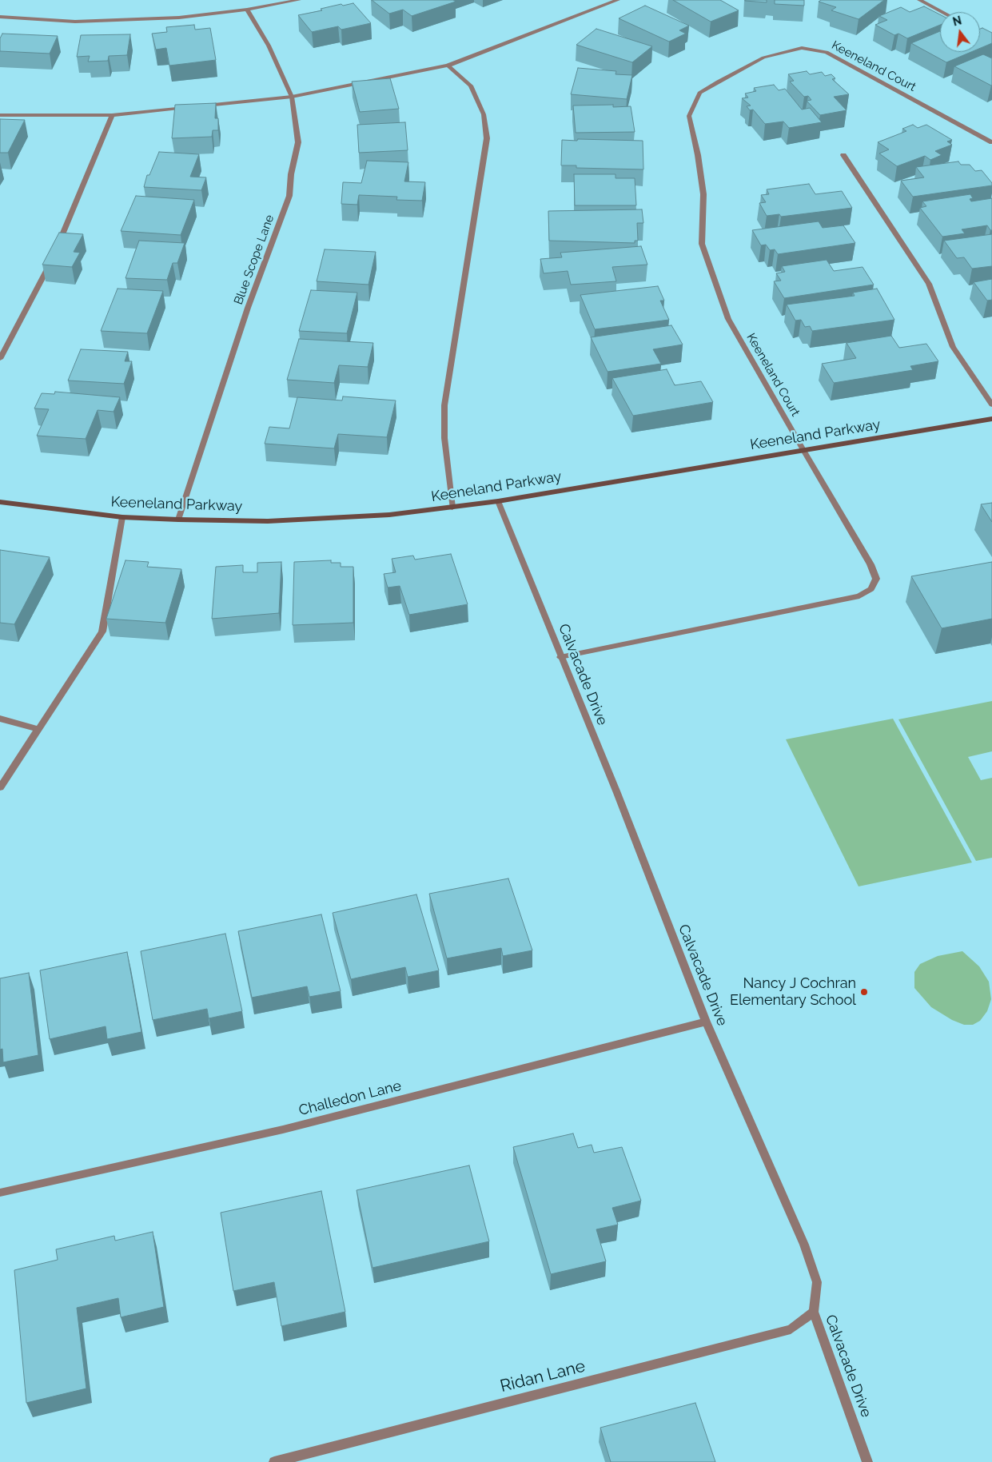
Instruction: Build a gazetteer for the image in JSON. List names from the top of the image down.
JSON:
{
  "streets": {
    "street": [
      "Keeneland Court",
      "Blue Scope Lane",
      "Keeneland Parkway",
      "Calvacade Drive",
      "Challedon Lane",
      "Ridan Lane"
    ]
  },
  "crossings": [
    ["Keeneland Court", "Keeneland Parkway"],
    ["Keeneland Court", "Calvacade Drive"],
    ["Blue Scope Lane", "Keeneland Parkway"],
    ["Keeneland Parkway", "Calvacade Drive"],
    ["Calvacade Drive", "Challedon Lane"],
    ["Calvacade Drive", "Ridan Lane"]
  ],
  "places": ["Nancy J Cochran Elementary School"],
  "north": "top"
}
